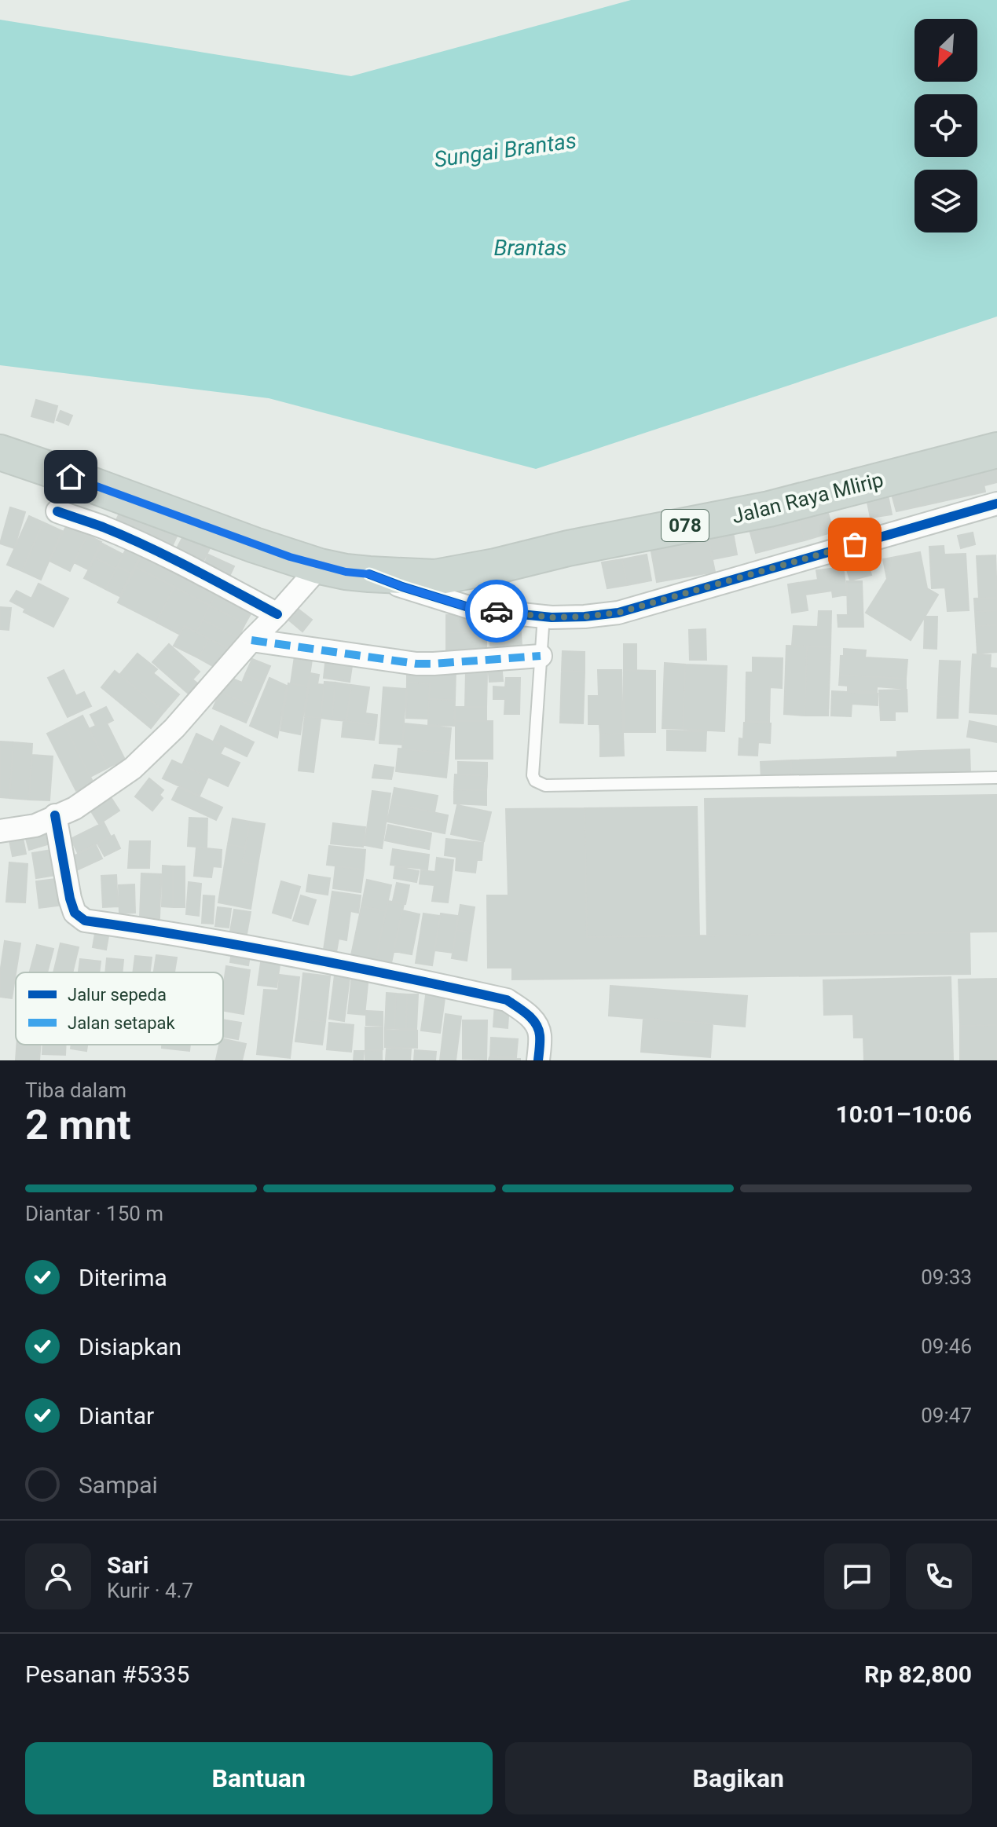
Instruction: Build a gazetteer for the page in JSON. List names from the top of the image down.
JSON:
{
  "streets": {
    "main road": ["Jalan Raya Mlirip", "078"]
  },
  "water": ["Sungai Brantas", "Brantas"],
  "legend": ["Jalur sepeda", "Jalan setapak"],
  "north": "bottom left",
  "page": {
    "heading": ["2 mnt", "Tiba dalam", "10:01–10:06"],
    "panel": [
      "Sari",
      "Kurir · 4.7",
      "Pesanan #5335",
      "Rp 82,800"
    ],
    "bar": "Diantar · 150 m",
    "list": [
      ["Diterima", "09:33"],
      ["Disiapkan", "09:46"],
      ["Diantar", "09:47"],
      "Sampai"
    ],
    "buttons": ["Bantuan", "Bagikan"]
  }
}
